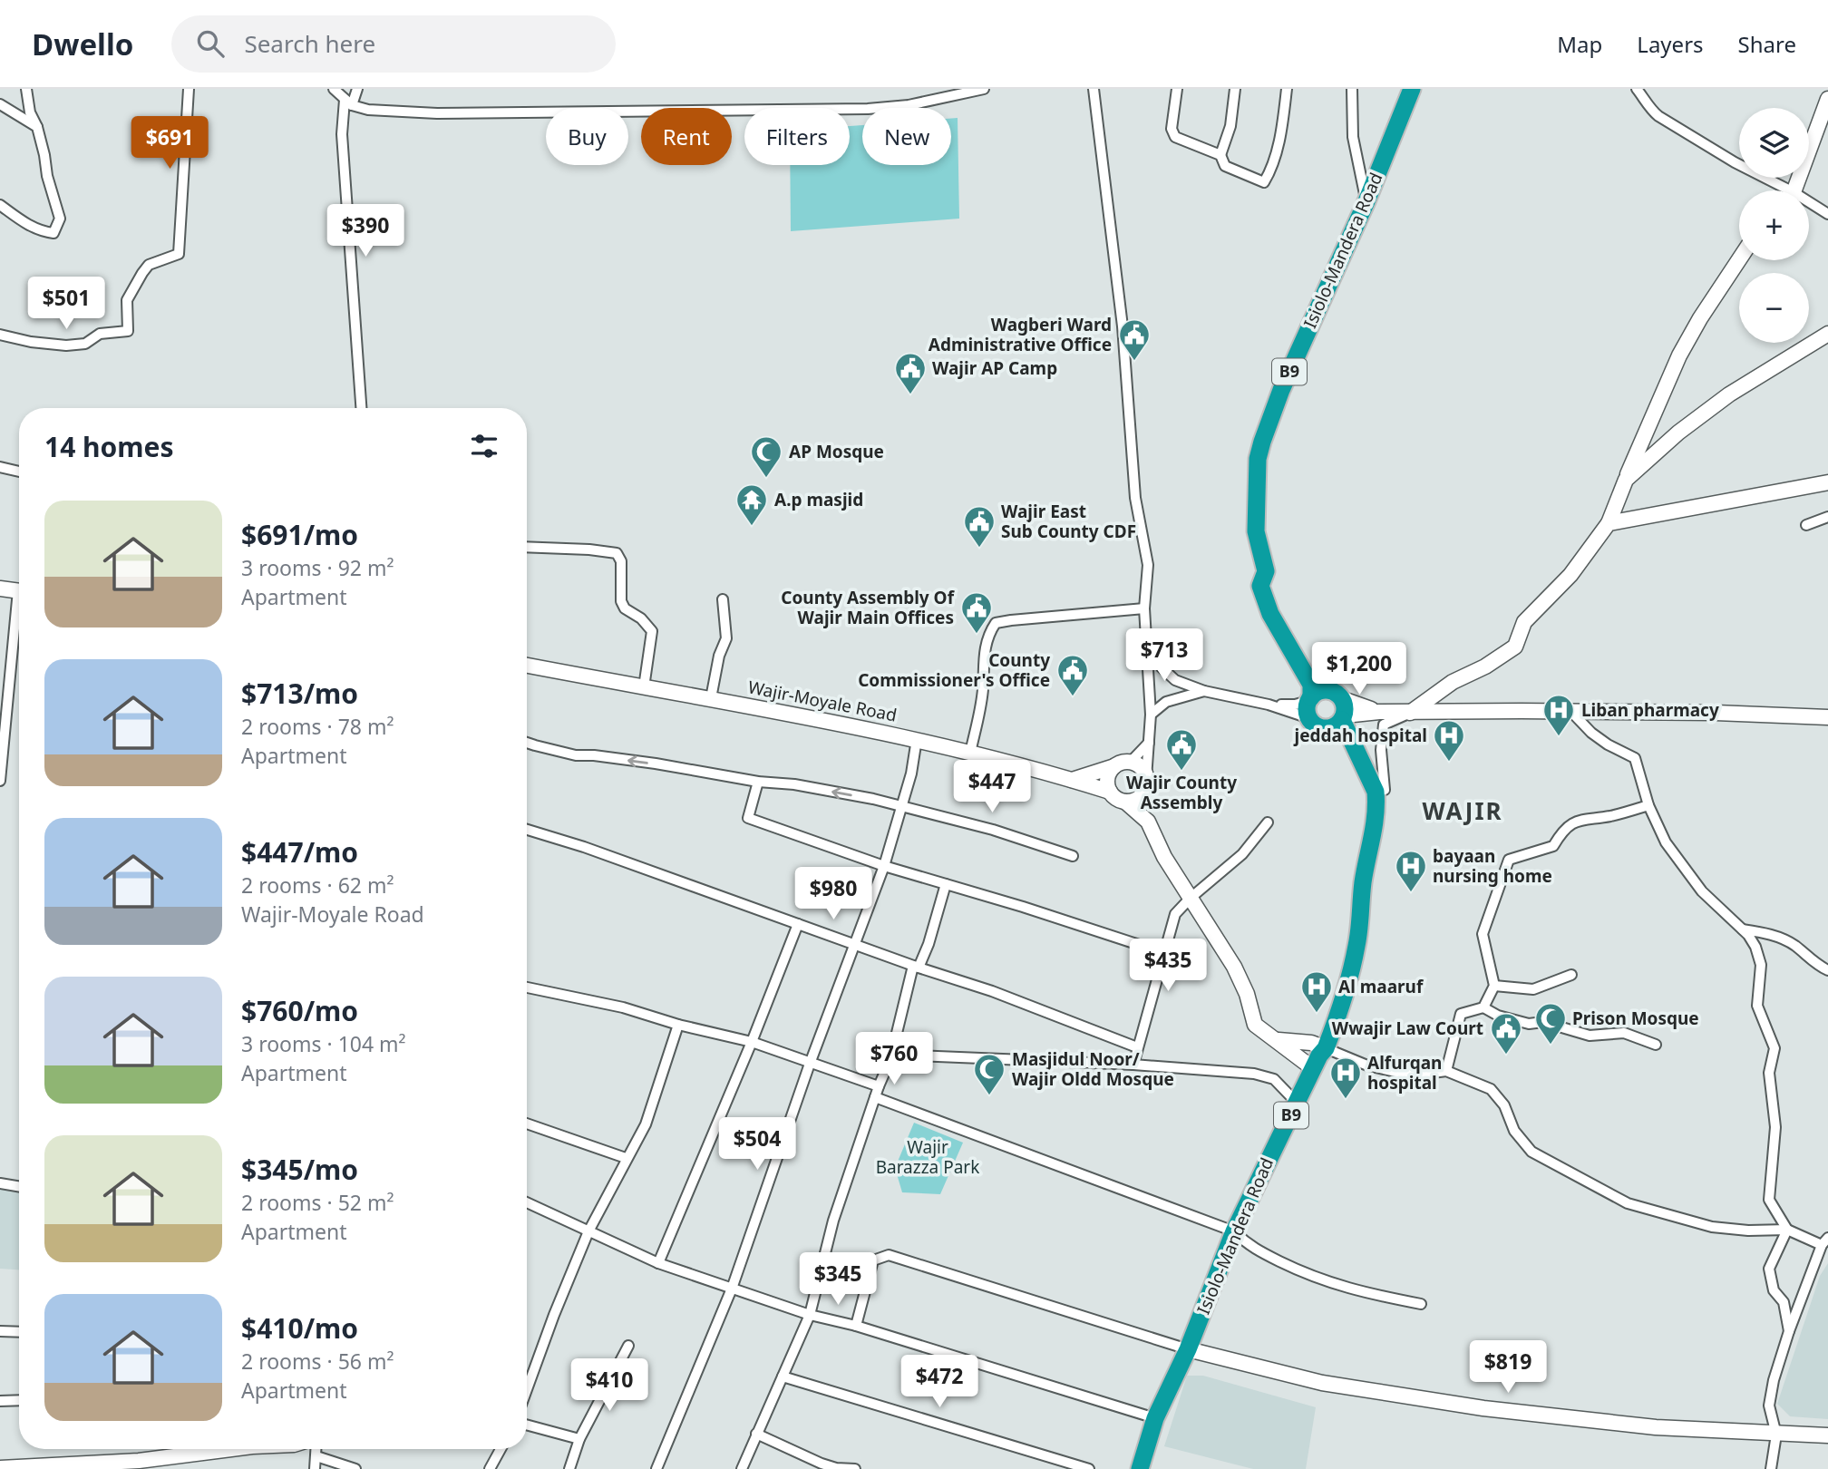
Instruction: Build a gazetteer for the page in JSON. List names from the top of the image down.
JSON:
{
  "streets": {
    "highway": ["Isiolo-Mandera Road", "B9"],
    "street": ["Wajir-Moyale Road"]
  },
  "districts": ["WAJIR"],
  "parks": ["Wajir Barazza Park"],
  "places": {
    "public building": [
      "Wagberi Ward Administrative Office",
      "Wajir AP Camp",
      "Wajir East Sub County CDF",
      "County Assembly Of Wajir Main Offices",
      "County Commissioner's Office",
      "Wajir County Assembly",
      "Wwajir Law Court"
    ],
    "mosque": ["AP Mosque", "Prison Mosque", "Masjidul Noor/ Wajir Oldd Mosque"],
    "temple": ["A.p masjid"],
    "hospital": [
      "Liban pharmacy",
      "jeddah hospital",
      "bayaan nursing home",
      "Al maaruf",
      "Alfurqan hospital"
    ]
  },
  "page": {
    "header": "Dwello",
    "search": "Search here",
    "nav": ["Map", "Layers", "Share"],
    "map_buttons": ["+", "−"],
    "chip": [
      "Buy",
      "Rent",
      "Filters",
      "New"
    ],
    "price": [
      "$691",
      "$390",
      "$501",
      "$713",
      "$1,200",
      "$447",
      "$980",
      "$435",
      "$760",
      "$504",
      "$345",
      "$819",
      "$472",
      "$410"
    ],
    "heading": "14 homes",
    "list": [
      {
        "name": "$691/mo",
        "note": "3 rooms · 92 m² · Apartment"
      },
      {
        "name": "$713/mo",
        "note": "2 rooms · 78 m² · Apartment"
      },
      {
        "name": "$447/mo",
        "note": "2 rooms · 62 m² · Wajir-Moyale Road"
      },
      {
        "name": "$760/mo",
        "note": "3 rooms · 104 m² · Apartment"
      },
      {
        "name": "$345/mo",
        "note": "2 rooms · 52 m² · Apartment"
      },
      {
        "name": "$410/mo",
        "note": "2 rooms · 56 m² · Apartment"
      }
    ]
  }
}
